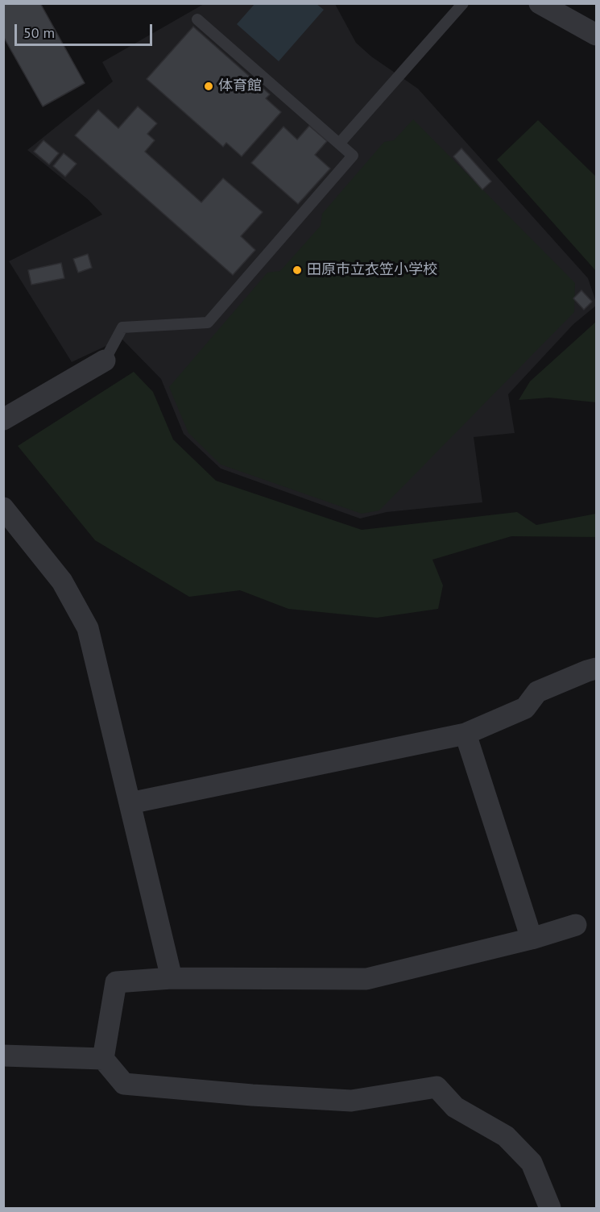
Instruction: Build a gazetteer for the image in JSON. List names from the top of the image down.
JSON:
{
  "places": ["体育館", "田原市立衣笠小学校"],
  "scale_bar": "50 m"
}
